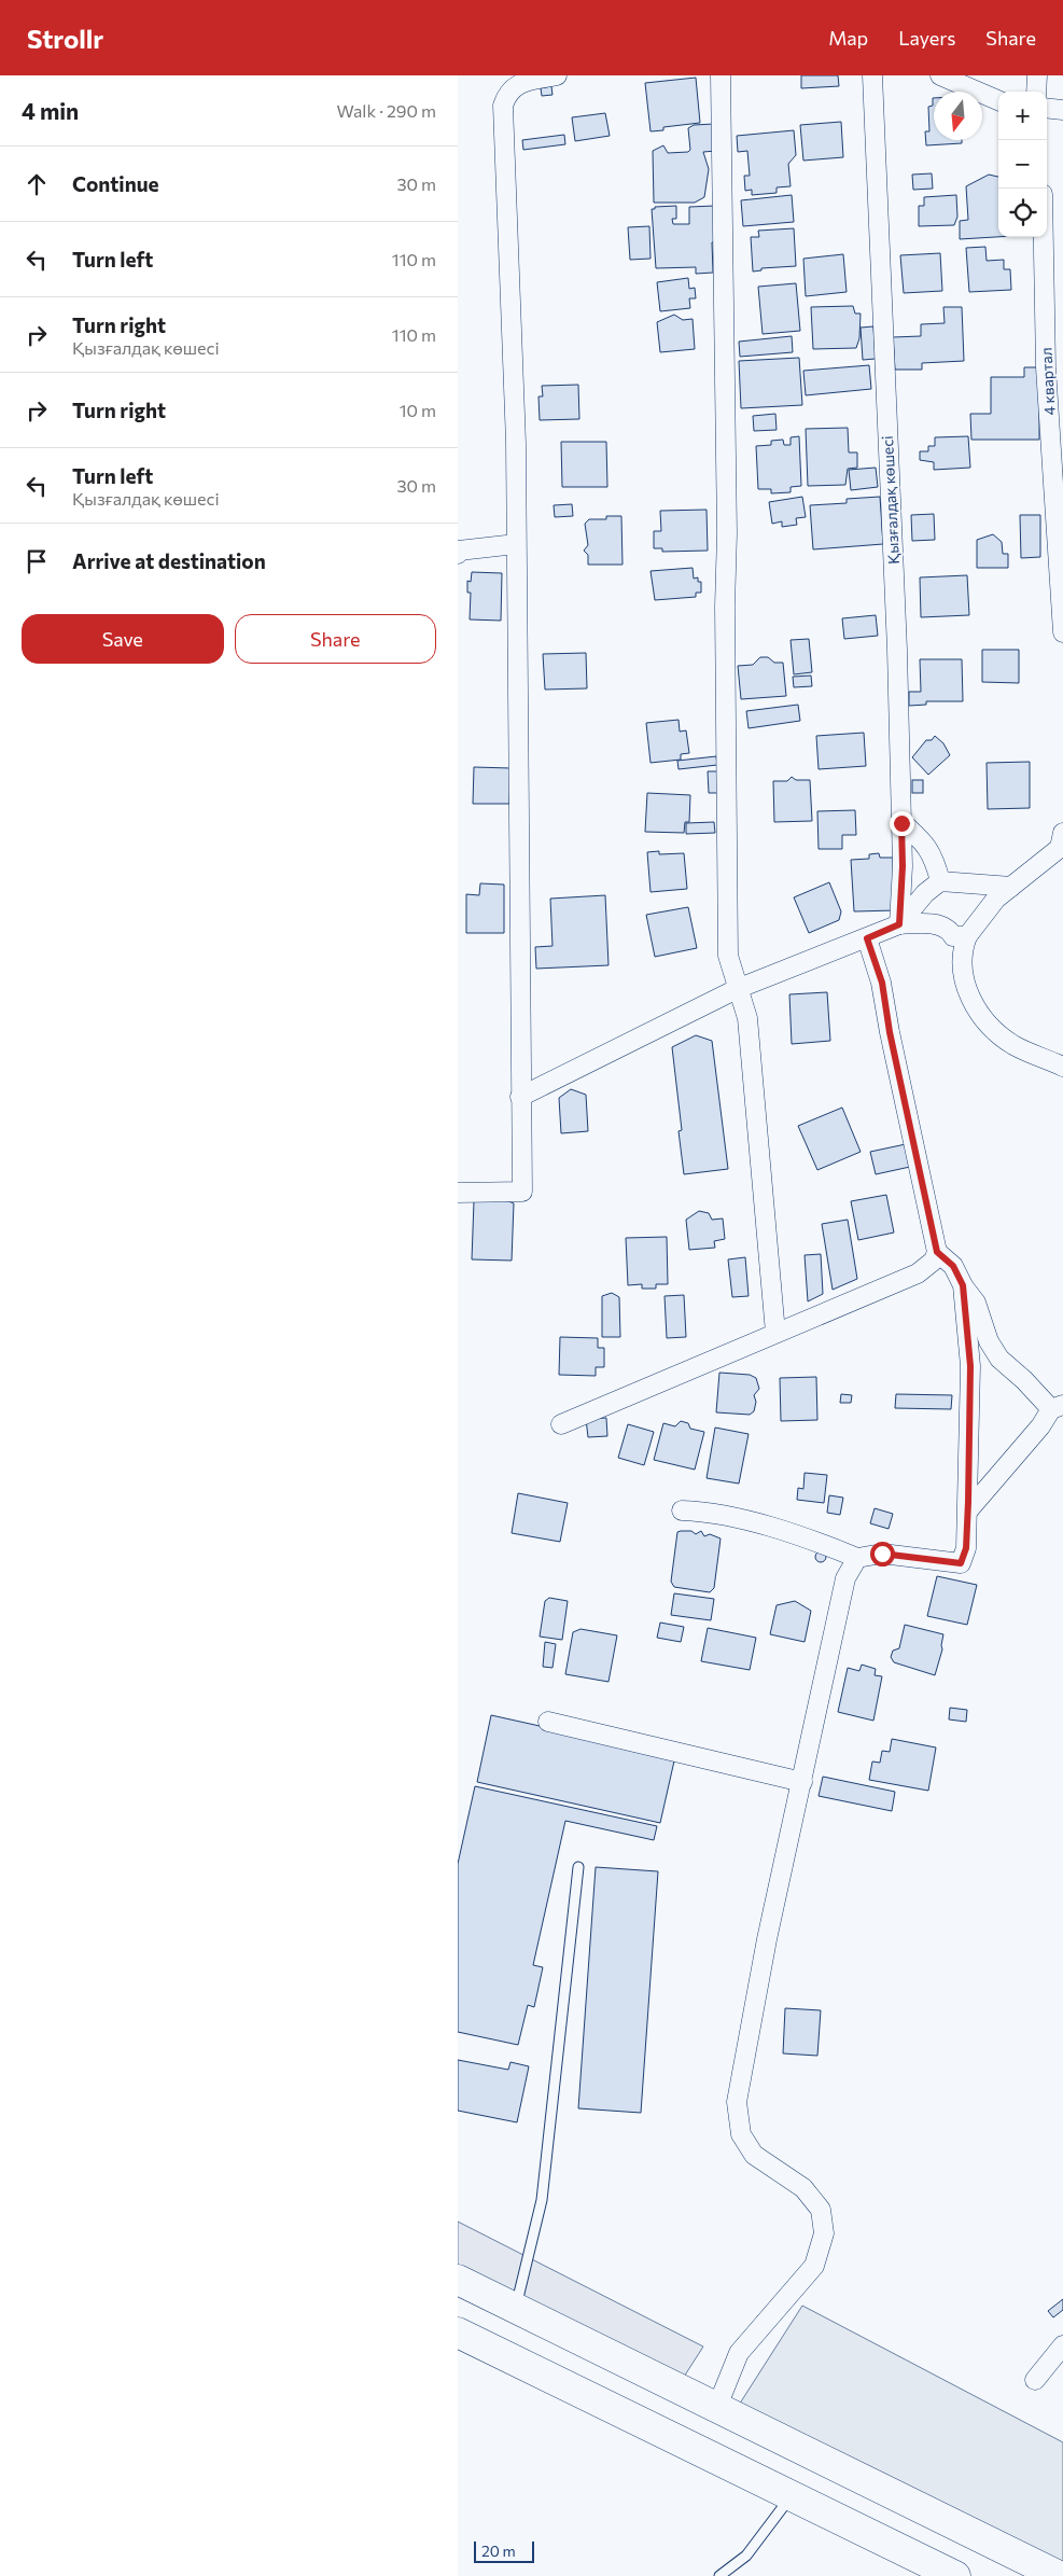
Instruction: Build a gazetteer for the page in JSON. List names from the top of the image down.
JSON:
{
  "streets": {
    "street": ["4 квартал", "Қызғалдақ көшесі"]
  },
  "scale_bar": "20 m",
  "north": "bottom",
  "page": {
    "header": "Strollr",
    "nav": ["Map", "Layers", "Share"],
    "heading": ["4 min", "Walk · 290 m"],
    "map_buttons": ["+", "−"],
    "list": [
      ["Continue", "30 m"],
      ["Turn left", "110 m"],
      ["Turn right", "Қызғалдақ көшесі", "110 m"],
      ["Turn right", "10 m"],
      ["Turn left", "Қызғалдақ көшесі", "30 m"],
      "Arrive at destination"
    ],
    "buttons": ["Save", "Share"],
    "scale": "20 m"
  }
}
